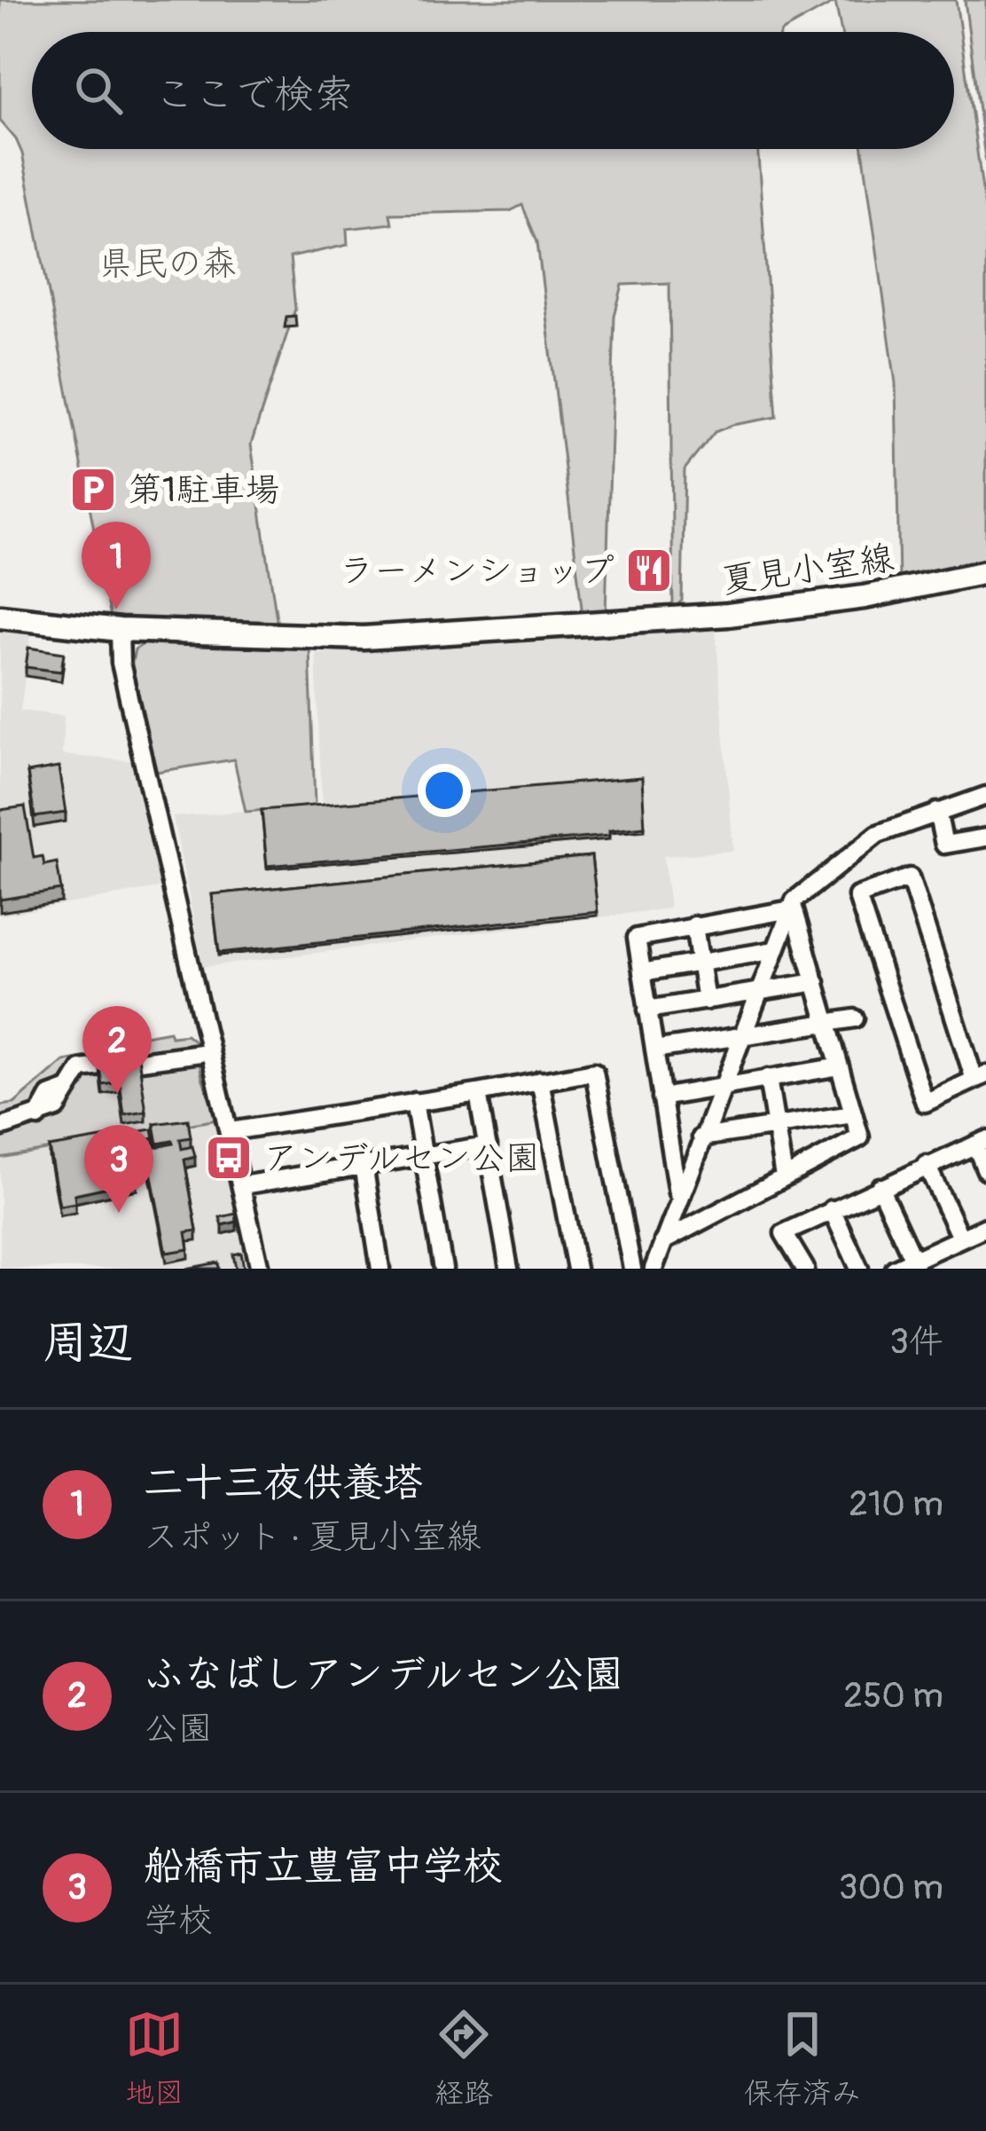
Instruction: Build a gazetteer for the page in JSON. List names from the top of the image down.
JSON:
{
  "streets": {
    "main road": ["夏見小室線"]
  },
  "parks": ["県民の森"],
  "places": {
    "parking": ["第1駐車場"],
    "restaurant": ["ラーメンショップ"],
    "bus stop": ["アンデルセン公園"]
  },
  "page": {
    "search": "ここで検索",
    "pins": ["1", "2", "3"],
    "heading": ["周辺", "3件"],
    "list": [
      {
        "mark": "1",
        "name": "二十三夜供養塔",
        "note": "スポット · 夏見小室線",
        "value": "210 m"
      },
      {
        "mark": "2",
        "name": "ふなばしアンデルセン公園",
        "note": "公園",
        "value": "250 m"
      },
      {
        "mark": "3",
        "name": "船橋市立豊富中学校",
        "note": "学校",
        "value": "300 m"
      }
    ],
    "nav": ["地図", "経路", "保存済み"]
  }
}
